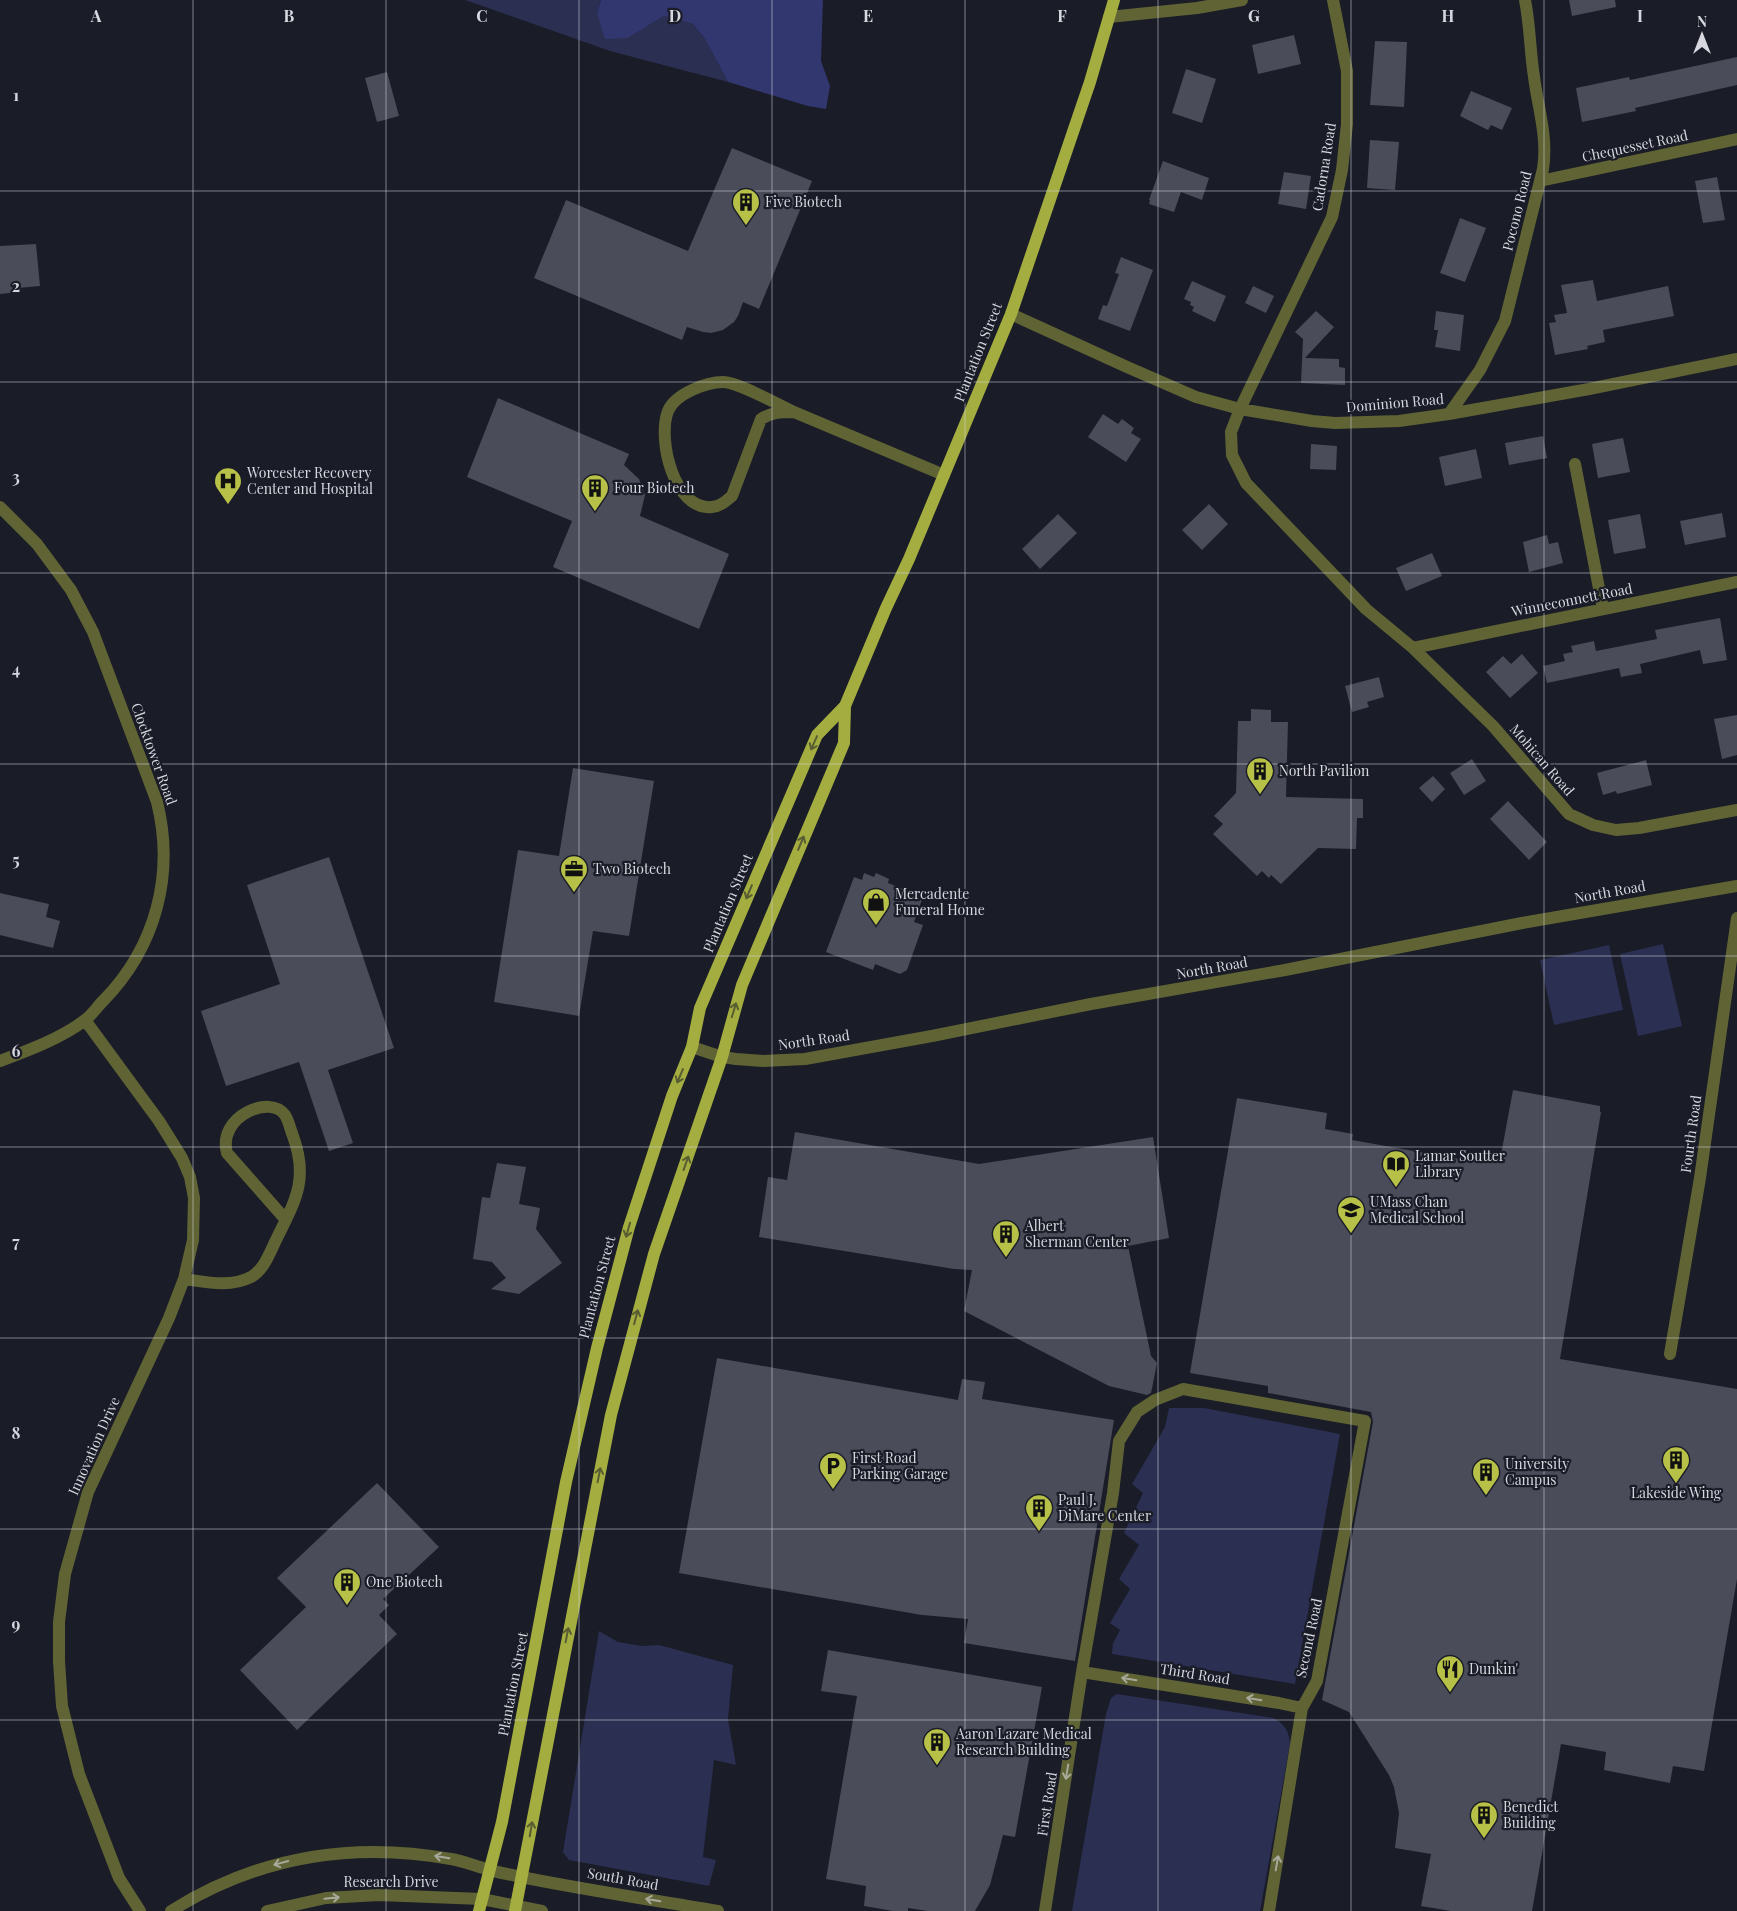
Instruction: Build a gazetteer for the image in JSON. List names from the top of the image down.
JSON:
{
  "streets": {
    "main road": ["Plantation Street"],
    "street": [
      "Chequesset Road",
      "Cadorna Road",
      "Pocono Road",
      "Dominion Road",
      "Winneconnett Road",
      "Clocktower Road",
      "Mohican Road",
      "North Road",
      "Fourth Road",
      "Innovation Drive",
      "Second Road",
      "Third Road",
      "First Road",
      "South Road",
      "Research Drive"
    ]
  },
  "crossings": [
    ["Chequesset Road", "Pocono Road"],
    ["Cadorna Road", "Dominion Road"],
    ["Cadorna Road", "Winneconnett Road"],
    ["Cadorna Road", "Mohican Road"],
    ["Pocono Road", "Dominion Road"],
    ["Plantation Street", "Dominion Road"],
    ["Plantation Street", "North Road"],
    ["Plantation Street", "South Road"],
    ["Plantation Street", "Research Drive"],
    ["Winneconnett Road", "Mohican Road"],
    ["Clocktower Road", "Innovation Drive"],
    ["Second Road", "Third Road"],
    ["Second Road", "First Road"],
    ["Third Road", "First Road"],
    ["South Road", "Research Drive"]
  ],
  "one_way": ["Third Road", "First Road", "South Road"],
  "places": {
    "building": [
      "Five Biotech",
      "Four Biotech",
      "North Pavilion",
      "Albert Sherman Center",
      "Lakeside Wing",
      "University Campus",
      "Paul J. DiMare Center",
      "One Biotech",
      "Aaron Lazare Medical Research Building",
      "Benedict Building"
    ],
    "hospital": ["Worcester Recovery Center and Hospital"],
    "office": ["Two Biotech"],
    "shop": ["Mercadente Funeral Home"],
    "library": ["Lamar Soutter Library"],
    "school or university": ["UMass Chan Medical School"],
    "parking": ["First Road Parking Garage"],
    "restaurant": ["Dunkin'"]
  },
  "north": "top",
  "grid": {
    "columns": [
      "A",
      "B",
      "C",
      "D",
      "E",
      "F",
      "G",
      "H",
      "I"
    ],
    "rows": [
      "1",
      "2",
      "3",
      "4",
      "5",
      "6",
      "7",
      "8",
      "9"
    ]
  }
}
